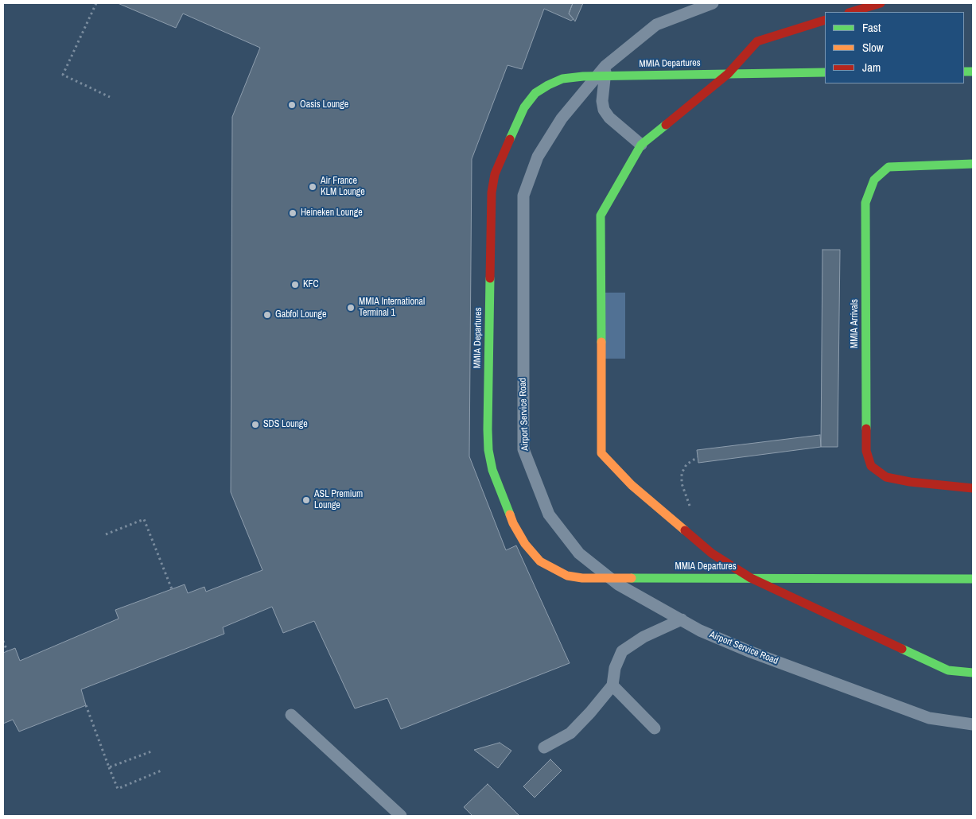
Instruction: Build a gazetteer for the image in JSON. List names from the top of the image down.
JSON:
{
  "streets": {
    "main road": ["MMIA Departures", "MMIA Arrivals"],
    "lane": ["Airport Service Road"]
  },
  "places": [
    "Oasis Lounge",
    "Air France KLM Lounge",
    "Heineken Lounge",
    "KFC",
    "MMIA International Terminal 1",
    "Gabfol Lounge",
    "SDS Lounge",
    "ASL Premium Lounge"
  ],
  "legend": ["Fast", "Slow", "Jam"]
}
